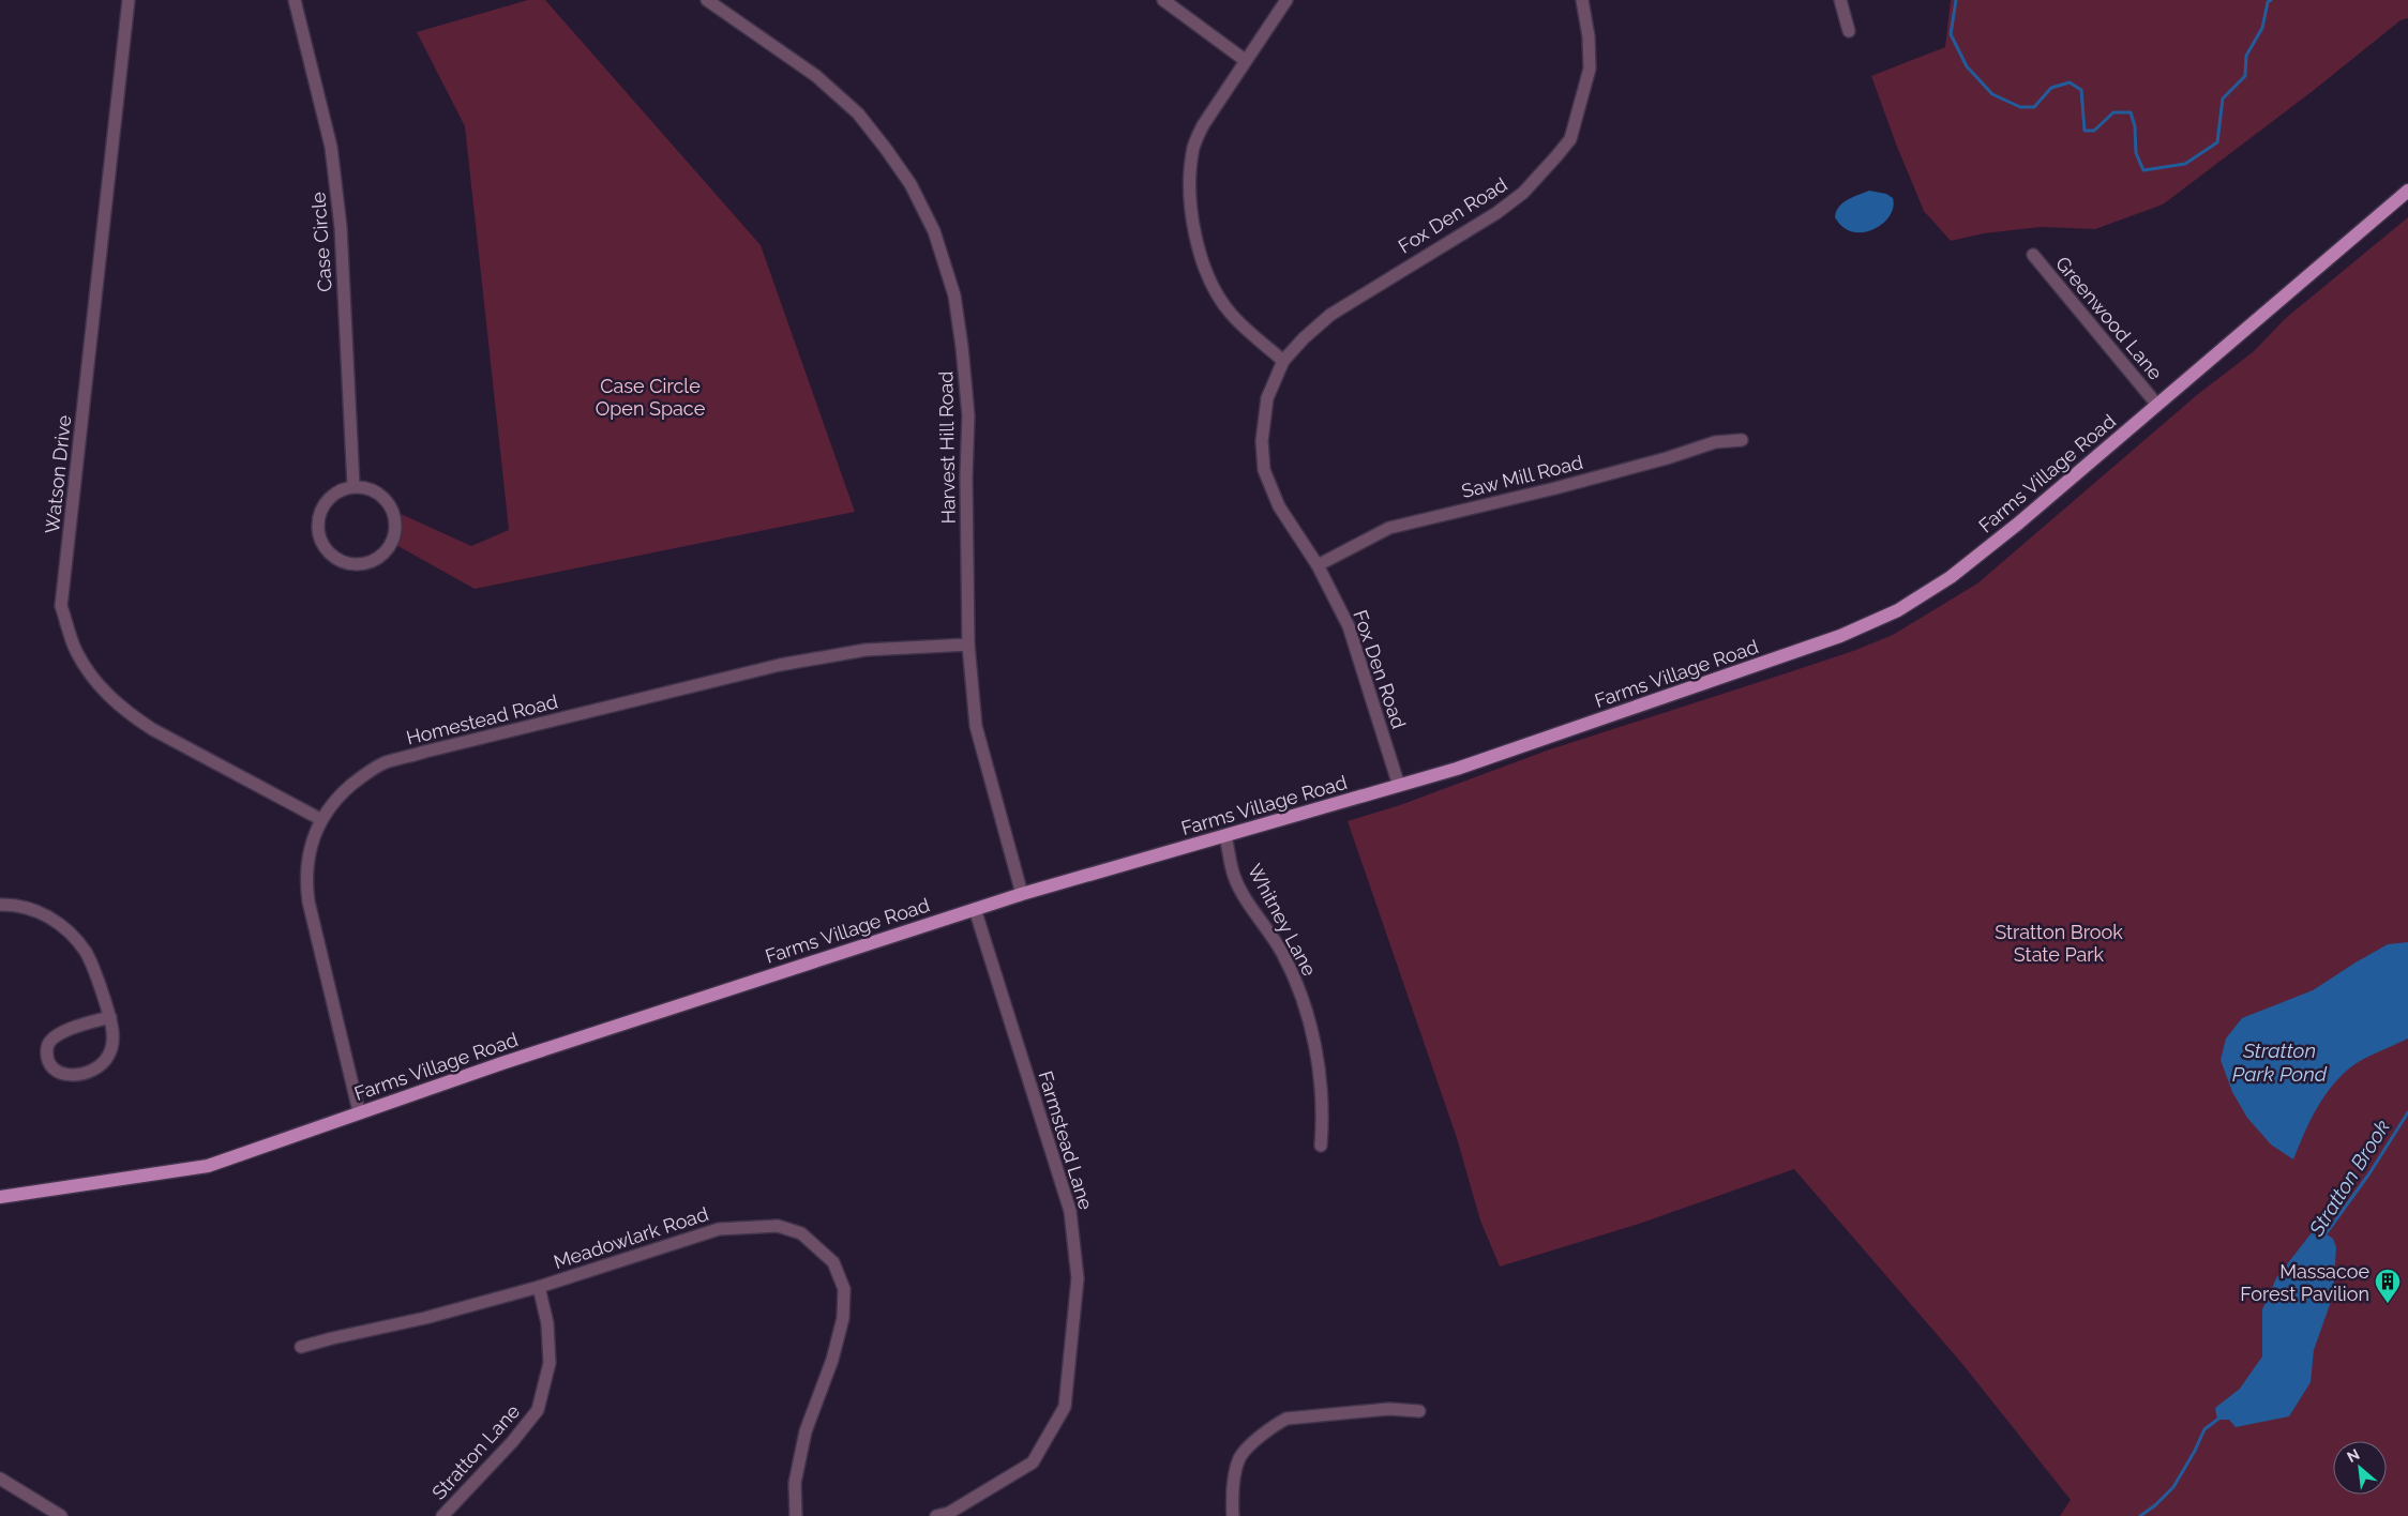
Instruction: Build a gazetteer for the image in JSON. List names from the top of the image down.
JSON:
{
  "streets": {
    "main road": ["Farms Village Road"],
    "street": [
      "Fox Den Road",
      "Case Circle",
      "Greenwood Lane",
      "Harvest Hill Road",
      "Watson Drive",
      "Saw Mill Road",
      "Homestead Road",
      "Whitney Lane",
      "Farmstead Lane",
      "Meadowlark Road",
      "Stratton Lane"
    ]
  },
  "crossings": [
    ["Fox Den Road", "Farms Village Road"],
    ["Fox Den Road", "Saw Mill Road"],
    ["Greenwood Lane", "Farms Village Road"],
    ["Harvest Hill Road", "Farms Village Road"],
    ["Harvest Hill Road", "Homestead Road"],
    ["Farms Village Road", "Homestead Road"],
    ["Farms Village Road", "Whitney Lane"],
    ["Farms Village Road", "Farmstead Lane"],
    ["Watson Drive", "Homestead Road"],
    ["Meadowlark Road", "Stratton Lane"]
  ],
  "water": ["Stratton Park Pond", "Stratton Brook"],
  "parks": ["Case Circle Open Space", "Stratton Brook State Park"],
  "places": {
    "building": ["Massacoe Forest Pavilion"]
  },
  "north": "top left"
}
